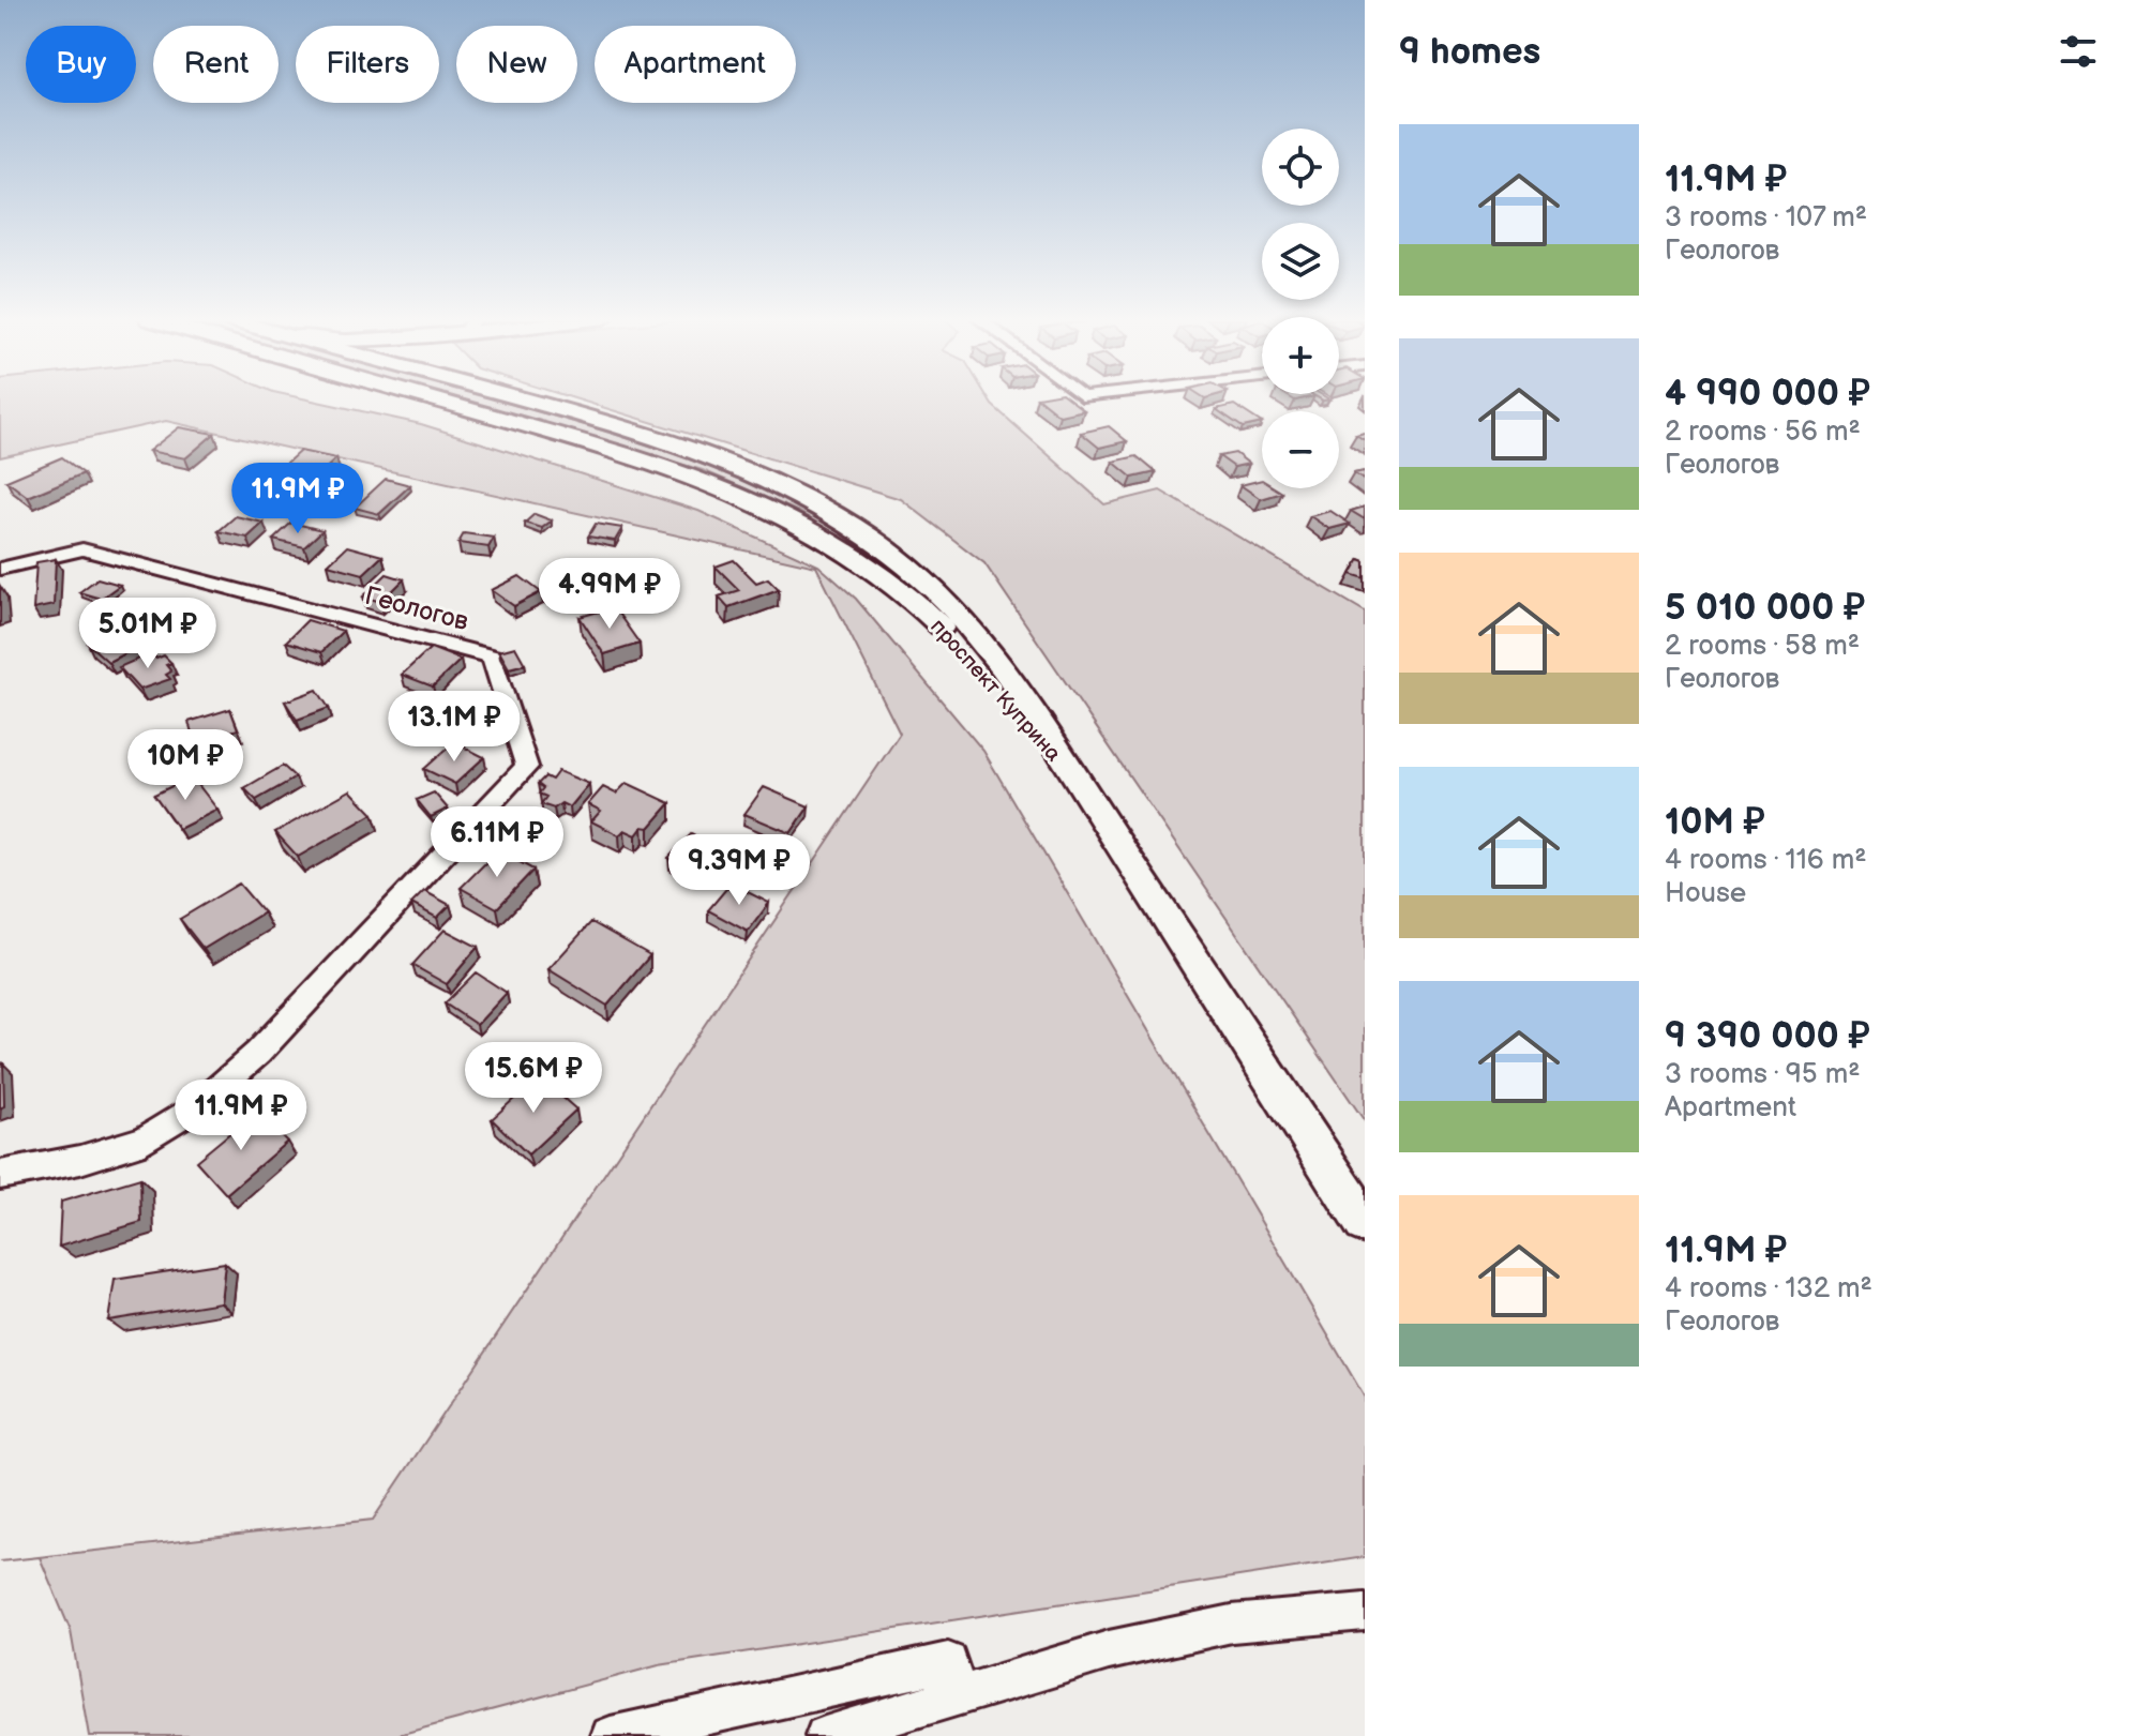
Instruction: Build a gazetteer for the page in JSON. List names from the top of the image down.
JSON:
{
  "streets": {
    "main road": ["проспект Куприна"],
    "street": ["Геологов"]
  },
  "page": {
    "heading": "9 homes",
    "chip": [
      "Buy",
      "Rent",
      "Filters",
      "New",
      "Apartment"
    ],
    "list": [
      {
        "name": "11.9M ₽",
        "note": "3 rooms · 107 m² · Геологов"
      },
      {
        "name": "4 990 000 ₽",
        "note": "2 rooms · 56 m² · Геологов"
      },
      {
        "name": "5 010 000 ₽",
        "note": "2 rooms · 58 m² · Геологов"
      },
      {
        "name": "10M ₽",
        "note": "4 rooms · 116 m² · House"
      },
      {
        "name": "9 390 000 ₽",
        "note": "3 rooms · 95 m² · Apartment"
      },
      {
        "name": "11.9M ₽",
        "note": "4 rooms · 132 m² · Геологов"
      }
    ],
    "map_buttons": ["+", "−"],
    "price": [
      "11.9M ₽",
      "4.99M ₽",
      "5.01M ₽",
      "13.1M ₽",
      "10M ₽",
      "6.11M ₽",
      "9.39M ₽",
      "15.6M ₽",
      "11.9M ₽"
    ]
  }
}
